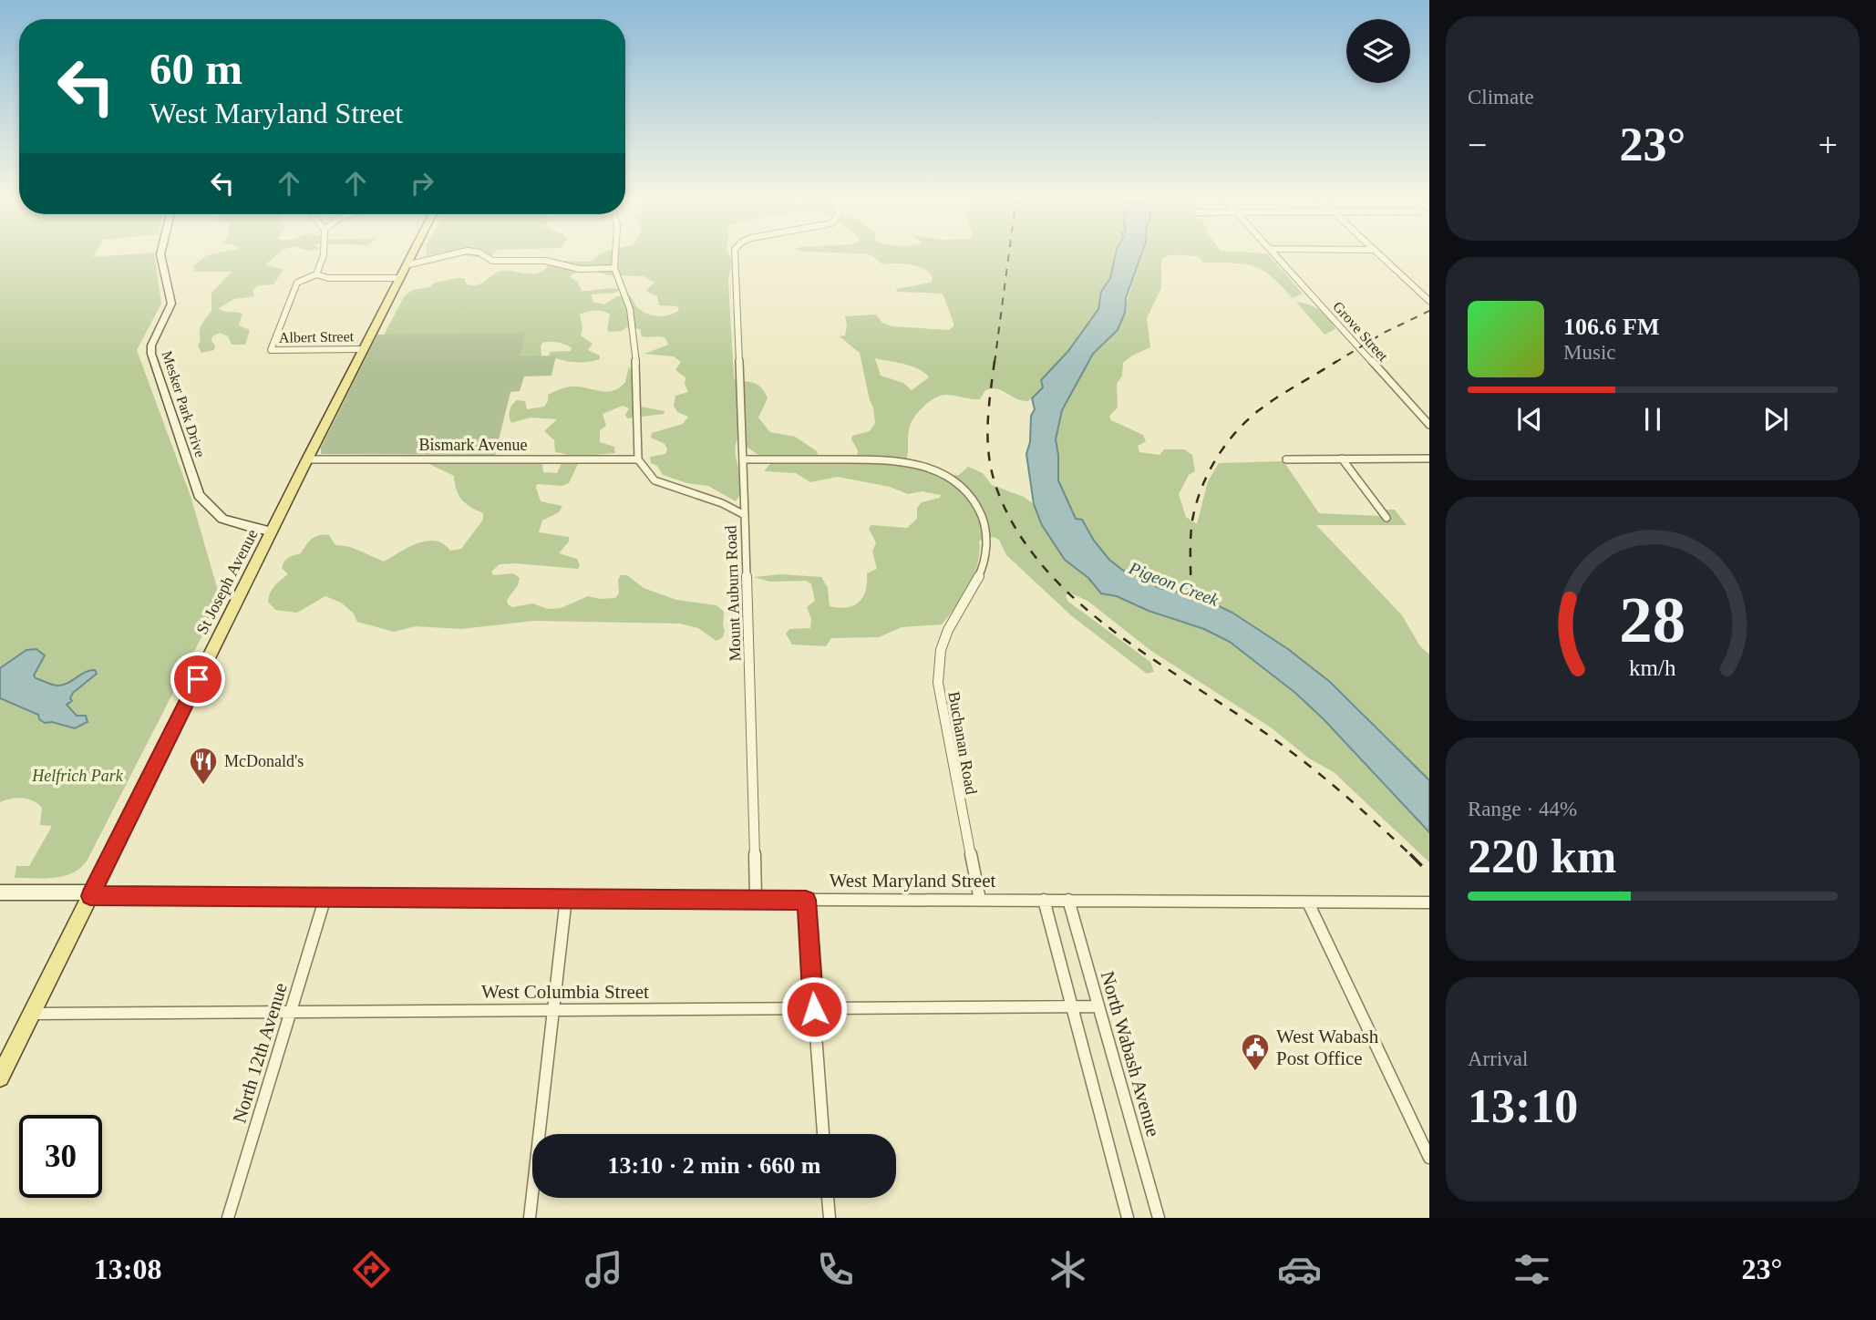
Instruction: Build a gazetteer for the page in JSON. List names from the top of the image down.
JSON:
{
  "streets": {
    "main road": ["St Joseph Avenue"],
    "street": [
      "Grove Street",
      "Albert Street",
      "Mesker Park Drive",
      "Bismark Avenue",
      "Mount Auburn Road",
      "Buchanan Road",
      "West Maryland Street",
      "West Columbia Street",
      "North 12th Avenue",
      "North Wabash Avenue"
    ]
  },
  "crossings": [
    ["Albert Street", "St Joseph Avenue"],
    ["Mesker Park Drive", "St Joseph Avenue"],
    ["Bismark Avenue", "St Joseph Avenue"],
    ["Bismark Avenue", "Mount Auburn Road"],
    ["St Joseph Avenue", "West Maryland Street"],
    ["St Joseph Avenue", "West Columbia Street"],
    ["Mount Auburn Road", "West Maryland Street"],
    ["Buchanan Road", "West Maryland Street"],
    ["West Maryland Street", "North 12th Avenue"],
    ["West Maryland Street", "North Wabash Avenue"],
    ["West Columbia Street", "North 12th Avenue"],
    ["West Columbia Street", "North Wabash Avenue"]
  ],
  "water": ["Pigeon Creek"],
  "parks": ["Helfrich Park"],
  "places": {
    "restaurant": ["McDonald's"],
    "public building": ["West Wabash Post Office"]
  },
  "page": {
    "tile": [
      "Climate",
      ["Range · 44%", "220 km"],
      ["Arrival", "13:10"]
    ],
    "turn": ["60 m", "West Maryland Street"],
    "heat": ["−", "23°", "+"],
    "song": ["106.6 FM", "Music"],
    "limit": "30",
    "trip": "13:10 · 2 min · 660 m",
    "tabs": ["13:08", "23°"],
    "gauge": ["28", "km/h"]
  }
}
